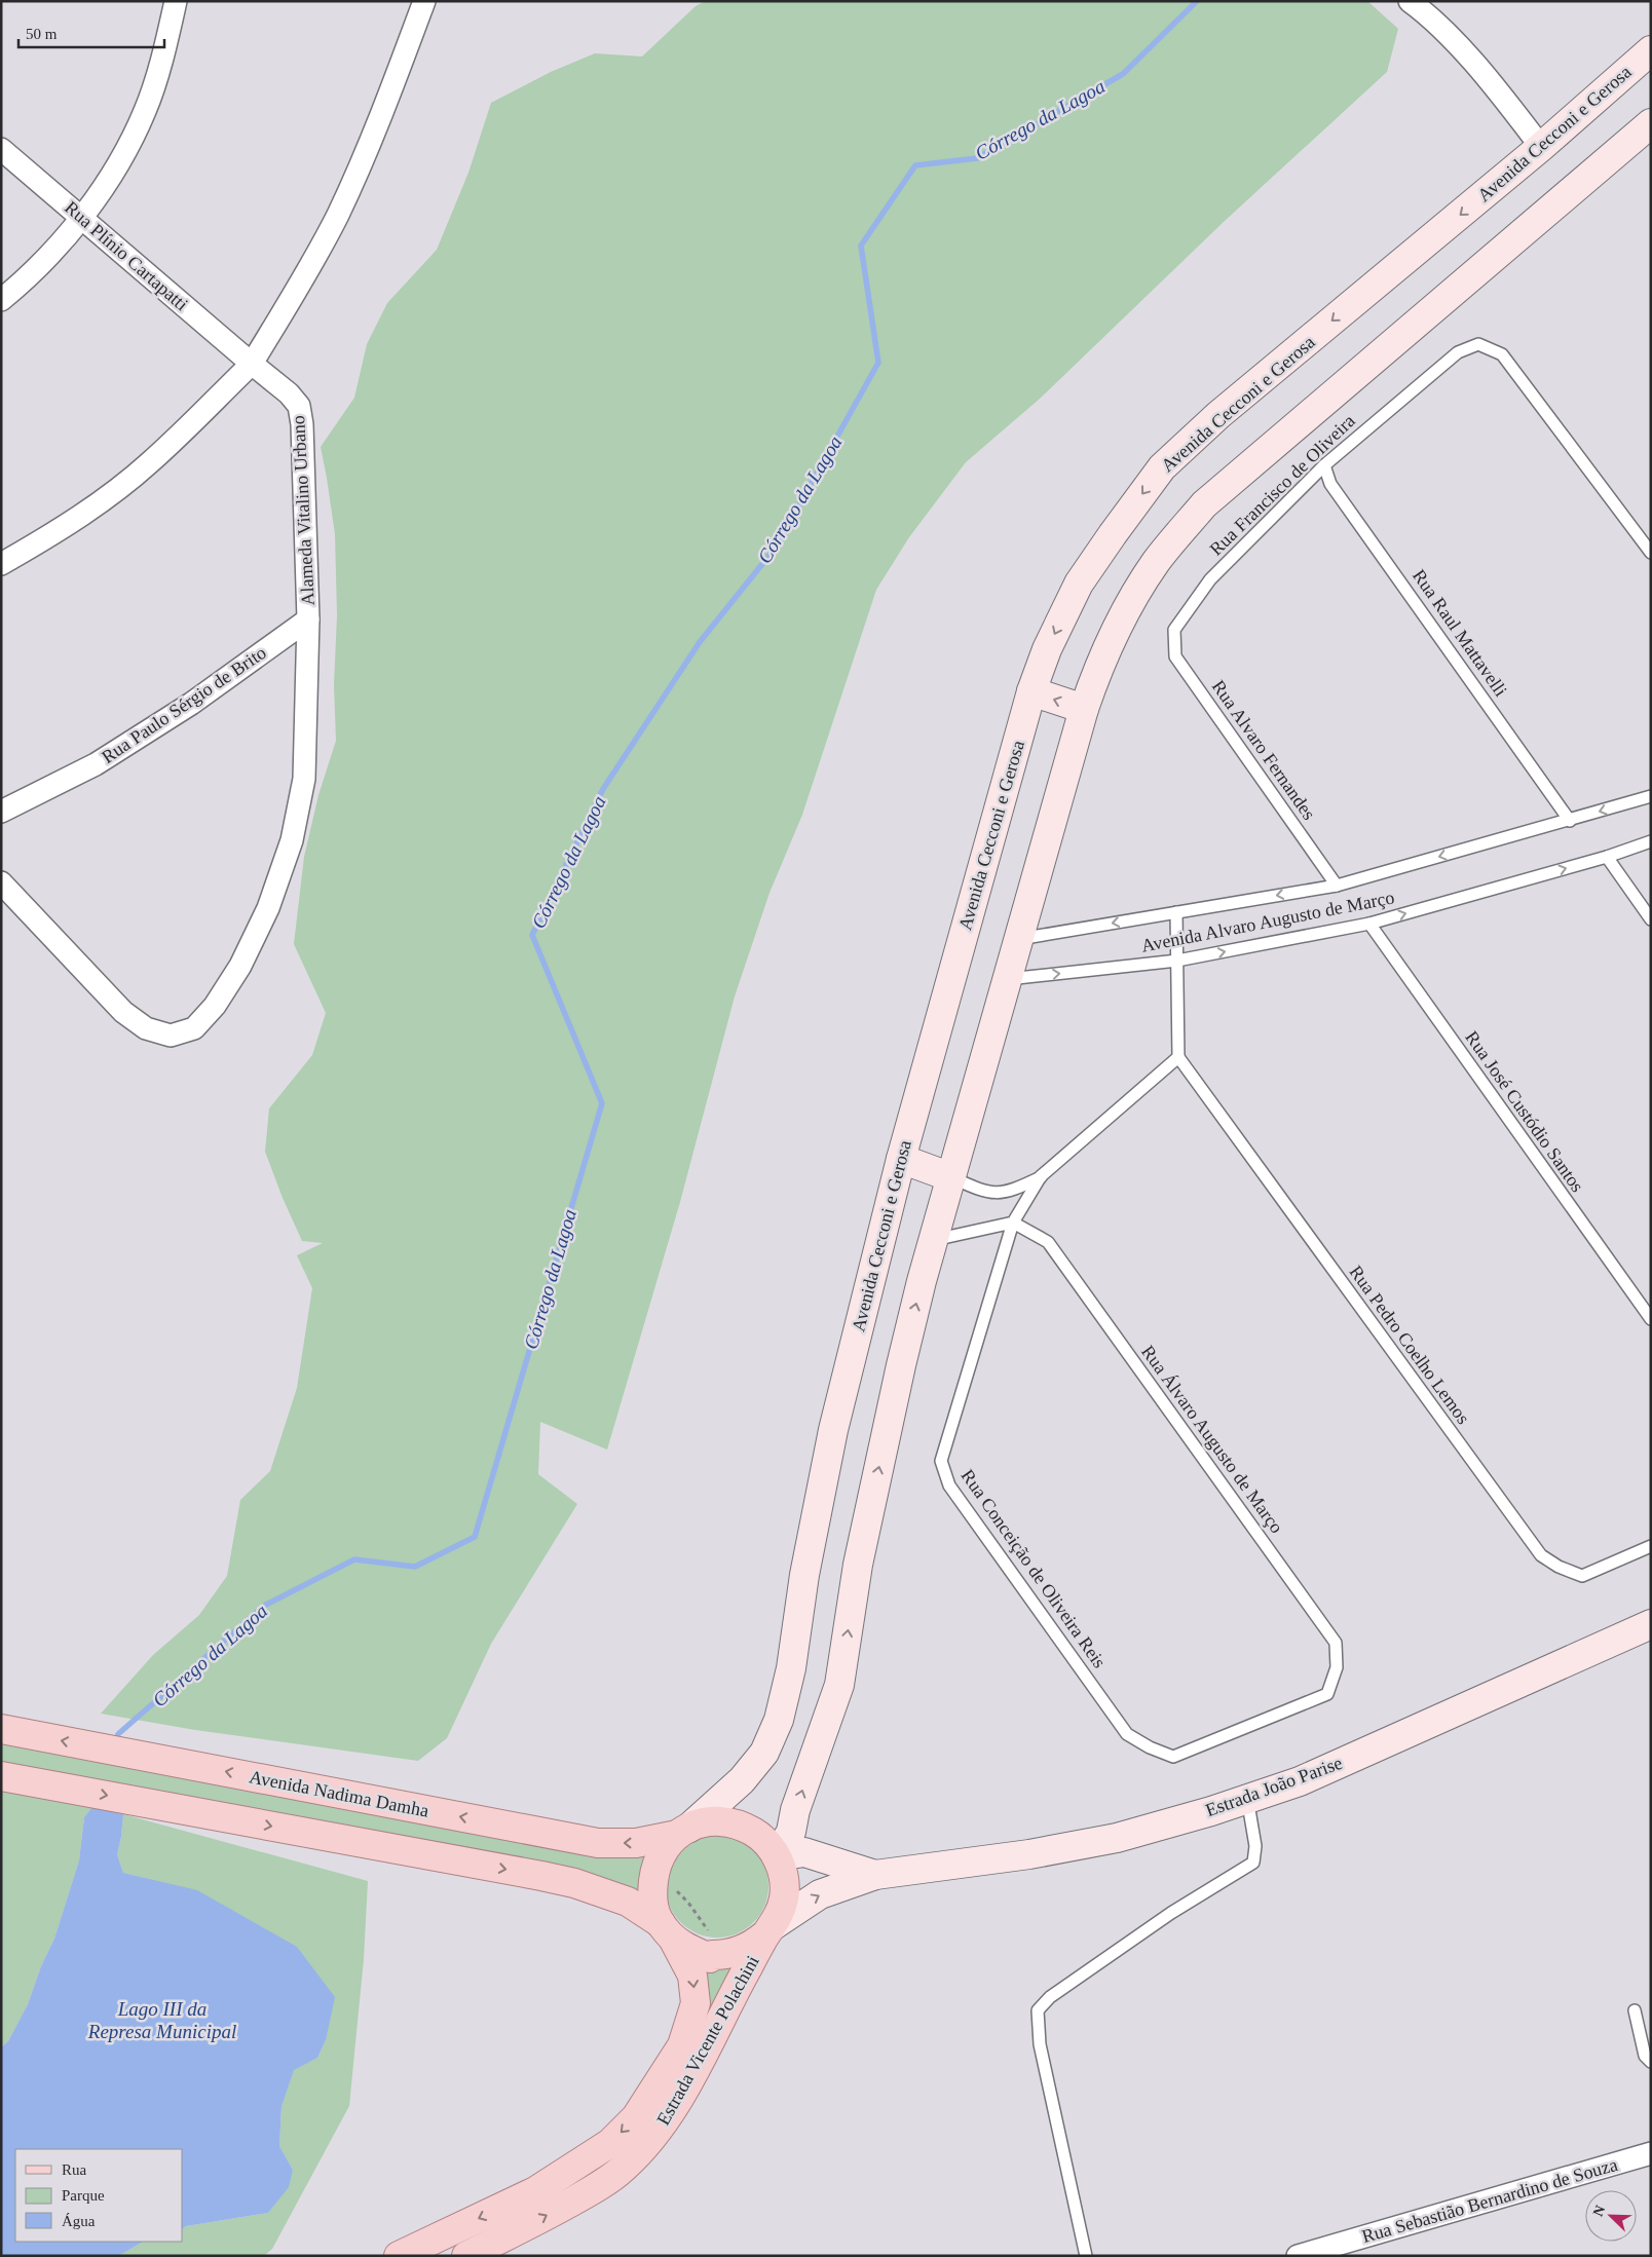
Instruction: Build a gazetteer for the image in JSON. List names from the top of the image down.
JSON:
{
  "streets": {
    "main road": ["Avenida Nadima Damha", "Estrada Vicente Polachini"],
    "street": [
      "Avenida Cecconi e Gerosa",
      "Rua Plínio Cartapatti",
      "Alameda Vitalino Urbano",
      "Rua Paulo Sérgio de Brito",
      "Estrada João Parise",
      "Rua Sebastião Bernardino de Souza"
    ],
    "lane": [
      "Rua Francisco de Oliveira",
      "Rua Raul Mattavelli",
      "Rua Alvaro Fernandes",
      "Avenida Alvaro Augusto de Março",
      "Rua José Custódio Santos",
      "Rua Pedro Coelho Lemos",
      "Rua Álvaro Augusto de Março",
      "Rua Conceição de Oliveira Reis"
    ]
  },
  "crossings": [
    ["Avenida Cecconi e Gerosa", "Avenida Nadima Damha"],
    ["Avenida Cecconi e Gerosa", "Estrada Vicente Polachini"],
    ["Rua Plínio Cartapatti", "Alameda Vitalino Urbano"],
    ["Rua Francisco de Oliveira", "Rua Raul Mattavelli"],
    ["Rua Francisco de Oliveira", "Rua Alvaro Fernandes"],
    ["Alameda Vitalino Urbano", "Rua Paulo Sérgio de Brito"],
    ["Rua Raul Mattavelli", "Avenida Alvaro Augusto de Março"],
    ["Rua Alvaro Fernandes", "Avenida Alvaro Augusto de Março"],
    ["Avenida Alvaro Augusto de Março", "Rua José Custódio Santos"],
    ["Rua Pedro Coelho Lemos", "Rua Conceição de Oliveira Reis"],
    ["Rua Álvaro Augusto de Março", "Rua Conceição de Oliveira Reis"],
    ["Estrada João Parise", "Estrada Vicente Polachini"],
    ["Avenida Nadima Damha", "Estrada Vicente Polachini"]
  ],
  "water": ["Córrego da Lagoa", "Lago III da Represa Municipal"],
  "legend": ["Rua", "Parque", "Água"],
  "scale_bar": "50 m",
  "north": "top left"
}
